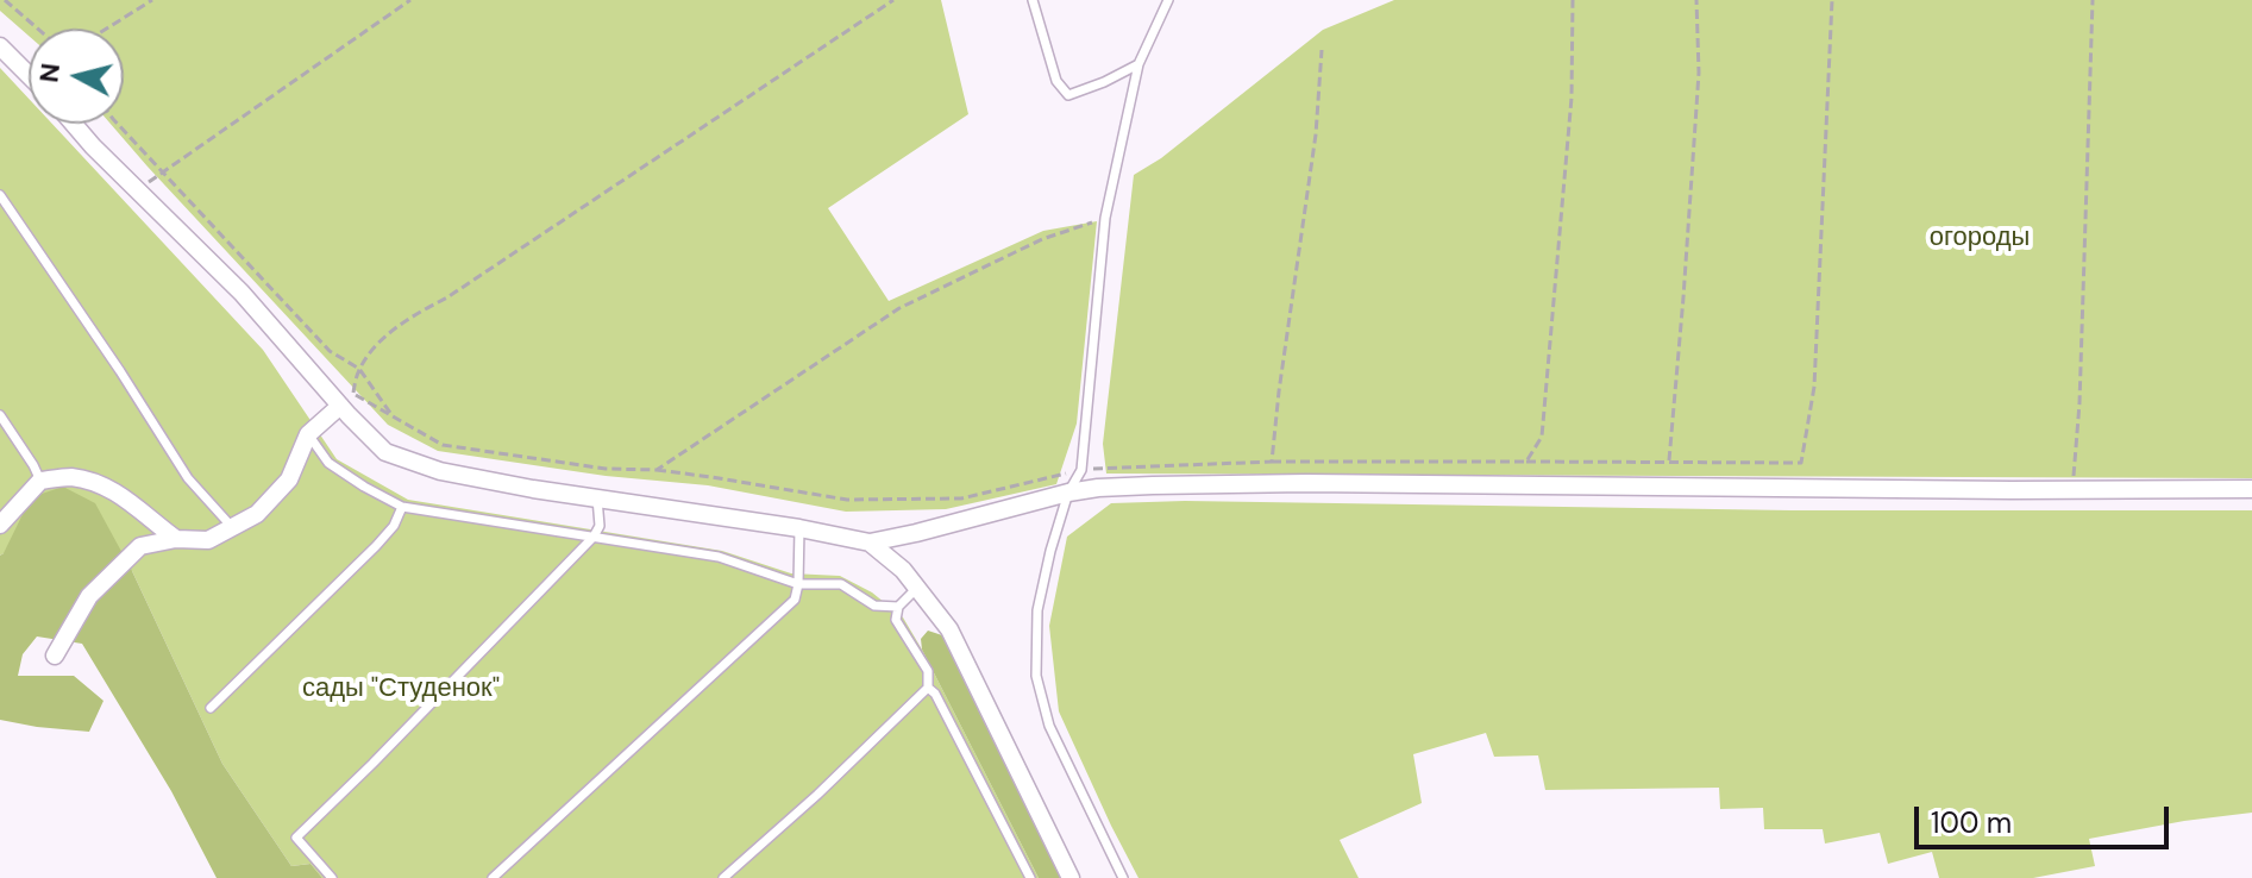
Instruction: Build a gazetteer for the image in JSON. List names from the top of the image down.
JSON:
{
  "parks": ["огороды", "сады \"Студенок\""],
  "scale_bar": "100 m",
  "north": "left"
}
